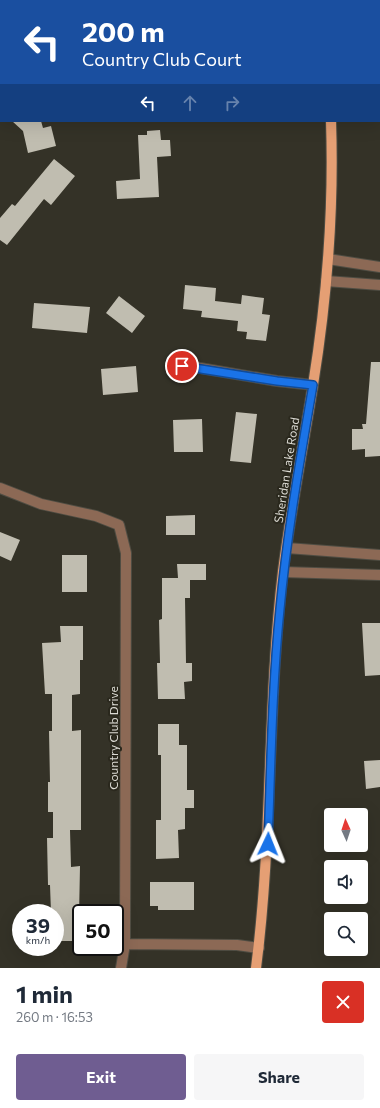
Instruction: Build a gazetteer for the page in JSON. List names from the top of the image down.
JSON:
{
  "streets": {
    "main road": ["Sheridan Lake Road"],
    "street": ["Country Club Drive"]
  },
  "north": "top",
  "page": {
    "turn": ["200 m", "Country Club Court"],
    "speed": "39 km/h",
    "limit": "50",
    "heading": ["1 min", "260 m · 16:53"],
    "buttons": ["Exit", "Share"]
  }
}
